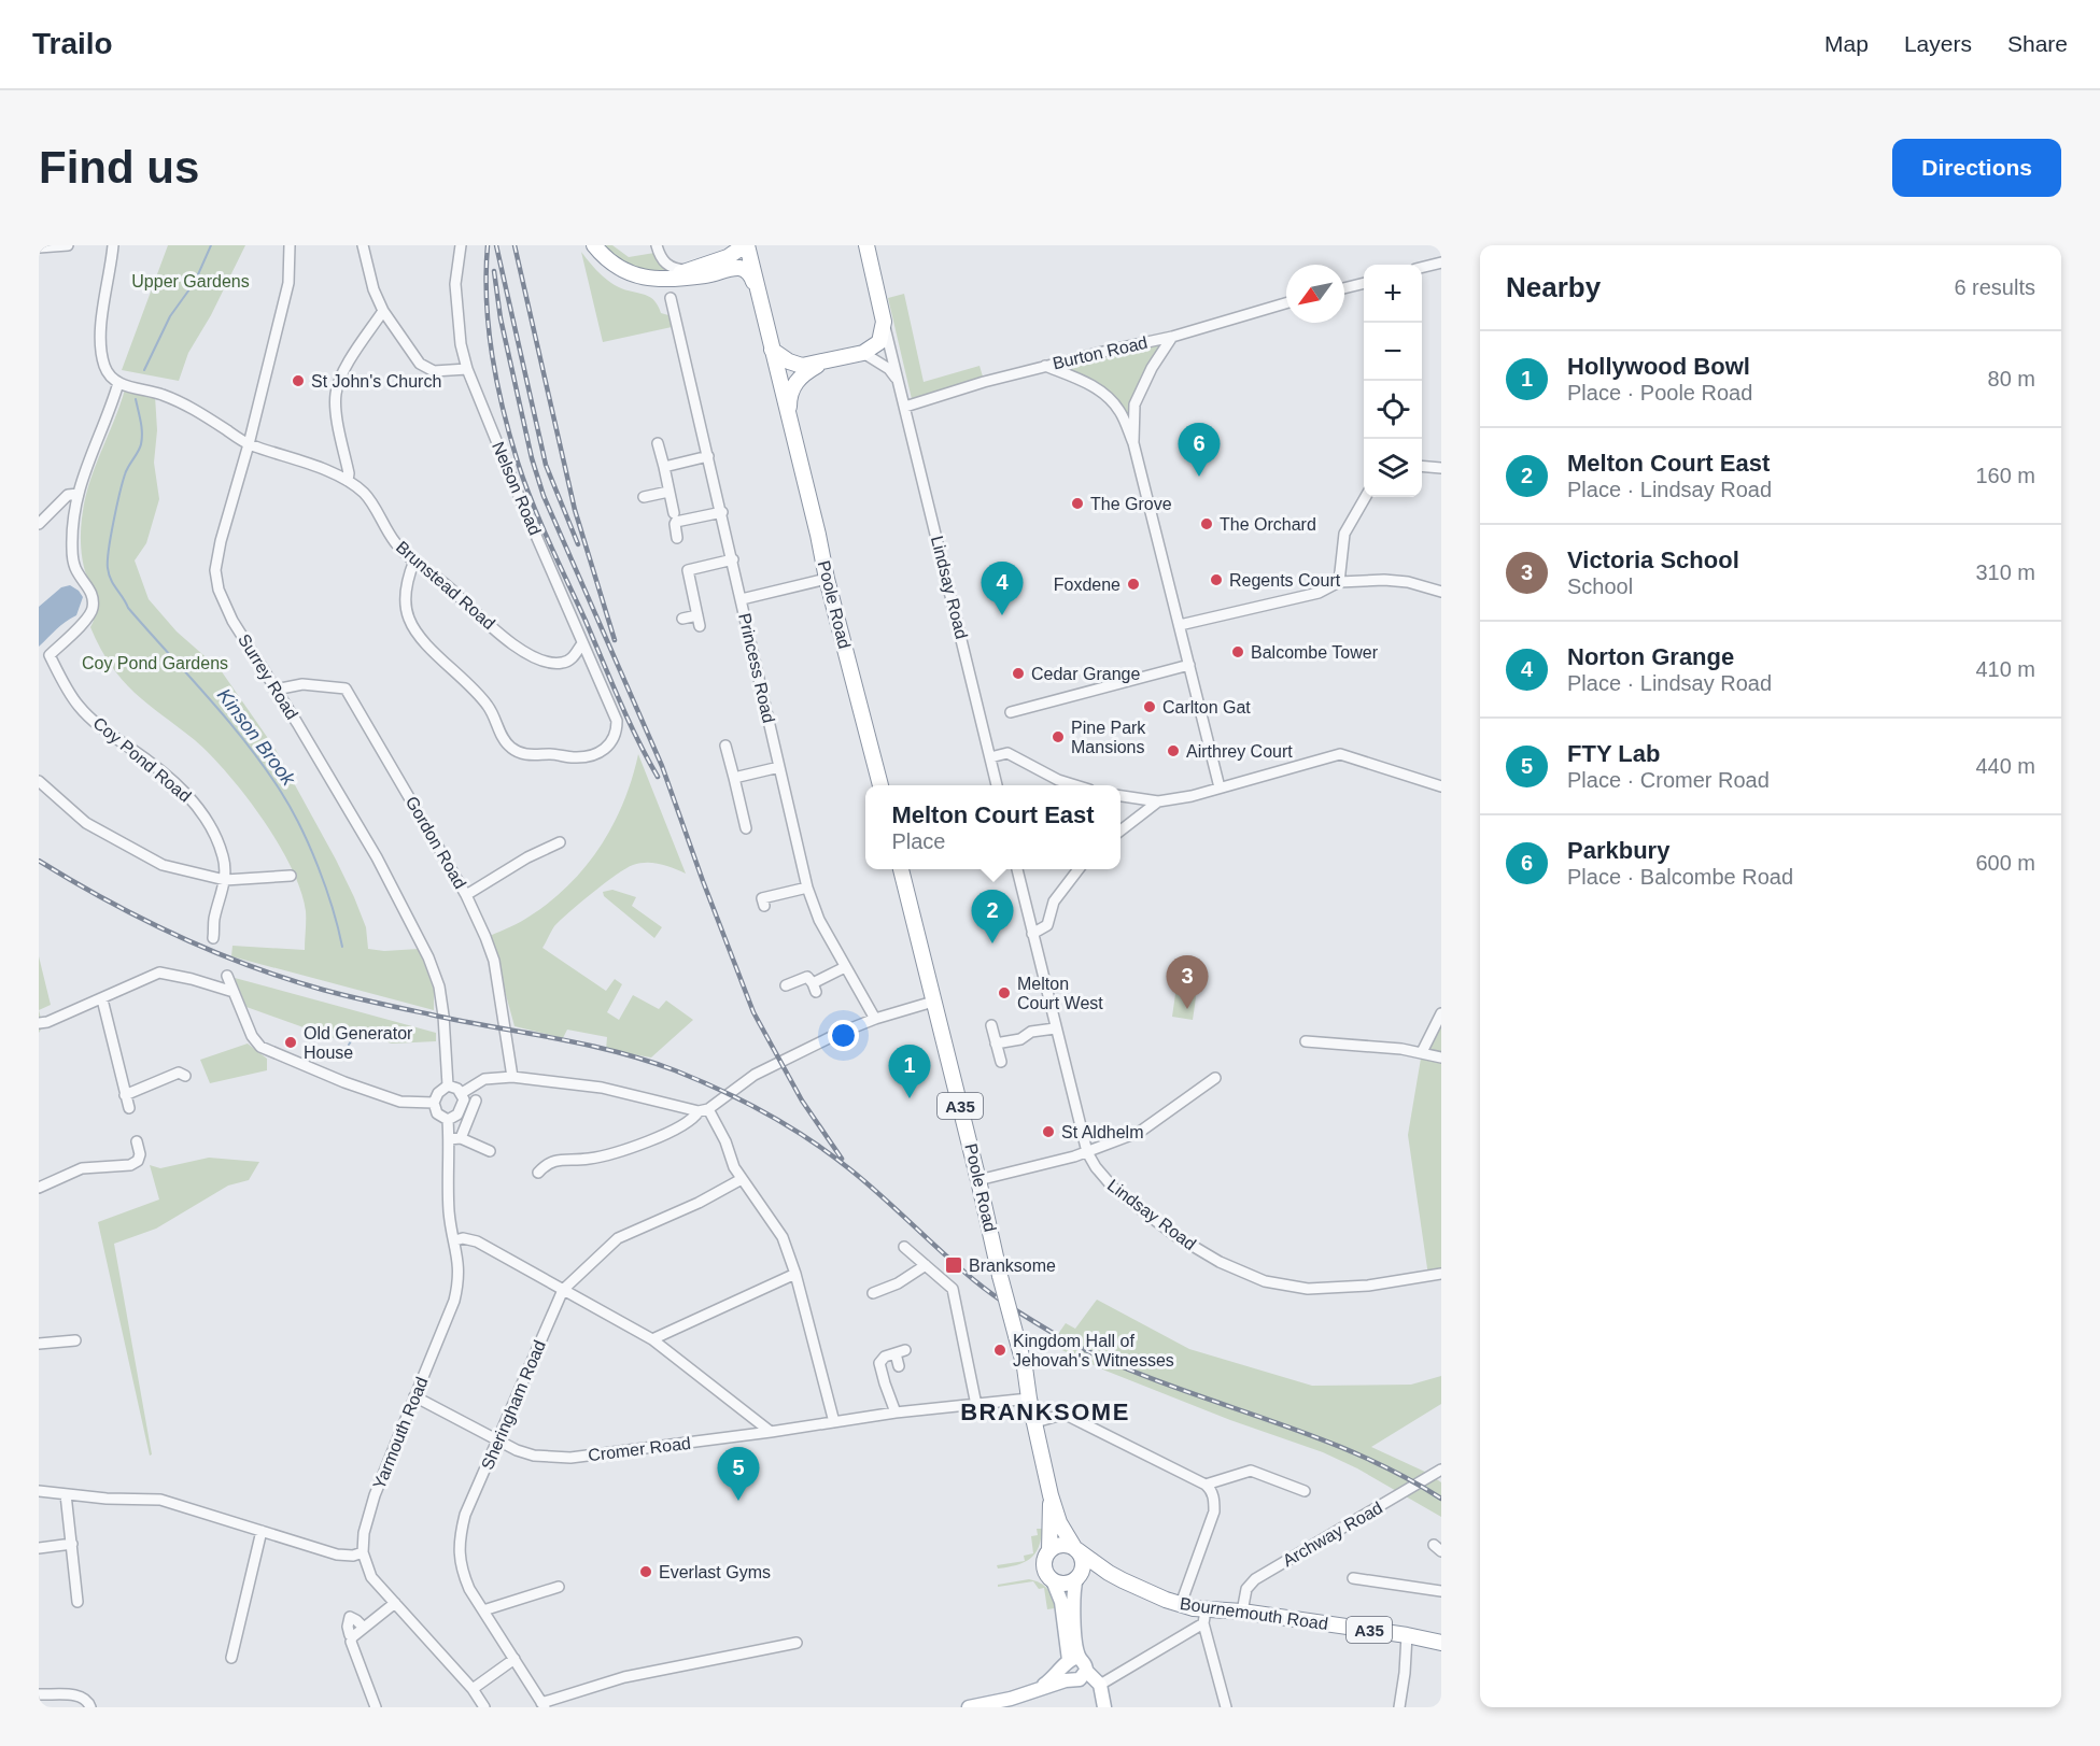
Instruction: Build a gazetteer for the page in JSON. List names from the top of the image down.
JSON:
{
  "streets": {
    "highway": ["Poole Road", "A35", "Bournemouth Road"],
    "street": [
      "Burton Road",
      "Nelson Road",
      "Brunstead Road",
      "Lindsay Road",
      "Princess Road",
      "Surrey Road",
      "Coy Pond Road",
      "Gordon Road",
      "Sheringham Road",
      "Yarmouth Road",
      "Cromer Road",
      "Archway Road"
    ]
  },
  "crossings": [
    ["Burton Road", "Lindsay Road"],
    ["Nelson Road", "Brunstead Road"],
    ["Brunstead Road", "Surrey Road"],
    ["Brunstead Road", "Coy Pond Road"],
    ["Poole Road", "Cromer Road"],
    ["Poole Road", "Bournemouth Road"],
    ["Surrey Road", "Gordon Road"],
    ["Surrey Road", "Yarmouth Road"],
    ["Sheringham Road", "Cromer Road"],
    ["Yarmouth Road", "Cromer Road"],
    ["Archway Road", "Bournemouth Road"]
  ],
  "districts": ["BRANKSOME"],
  "water": ["Kinson Brook"],
  "parks": ["Upper Gardens", "Coy Pond Gardens"],
  "places": {
    "other": [
      "St John's Church",
      "The Grove",
      "The Orchard",
      "Regents Court",
      "Foxdene",
      "Balcombe Tower",
      "Cedar Grange",
      "Carlton Gat",
      "Pine Park Mansions",
      "Airthrey Court",
      "Melton Court West",
      "Old Generator House",
      "St Aldhelm",
      "Kingdom Hall of Jehovah's Witnesses",
      "Everlast Gyms"
    ],
    "transit": ["Branksome"]
  },
  "north": "bottom left",
  "page": {
    "header": "Trailo",
    "nav": ["Map", "Layers", "Share"],
    "buttons": "Directions",
    "title": "Find us",
    "heading": ["Nearby", "6 results"],
    "map_buttons": ["+", "−"],
    "list": [
      {
        "mark": "1",
        "name": "Hollywood Bowl",
        "note": "Place · Poole Road",
        "value": "80 m"
      },
      {
        "mark": "2",
        "name": "Melton Court East",
        "note": "Place · Lindsay Road",
        "value": "160 m"
      },
      {
        "mark": "3",
        "name": "Victoria School",
        "note": "School",
        "value": "310 m"
      },
      {
        "mark": "4",
        "name": "Norton Grange",
        "note": "Place · Lindsay Road",
        "value": "410 m"
      },
      {
        "mark": "5",
        "name": "FTY Lab",
        "note": "Place · Cromer Road",
        "value": "440 m"
      },
      {
        "mark": "6",
        "name": "Parkbury",
        "note": "Place · Balcombe Road",
        "value": "600 m"
      }
    ],
    "pins": [
      "6",
      "4",
      "2",
      "3",
      "1",
      "5"
    ],
    "popup": ["Melton Court East", "Place"]
  }
}
